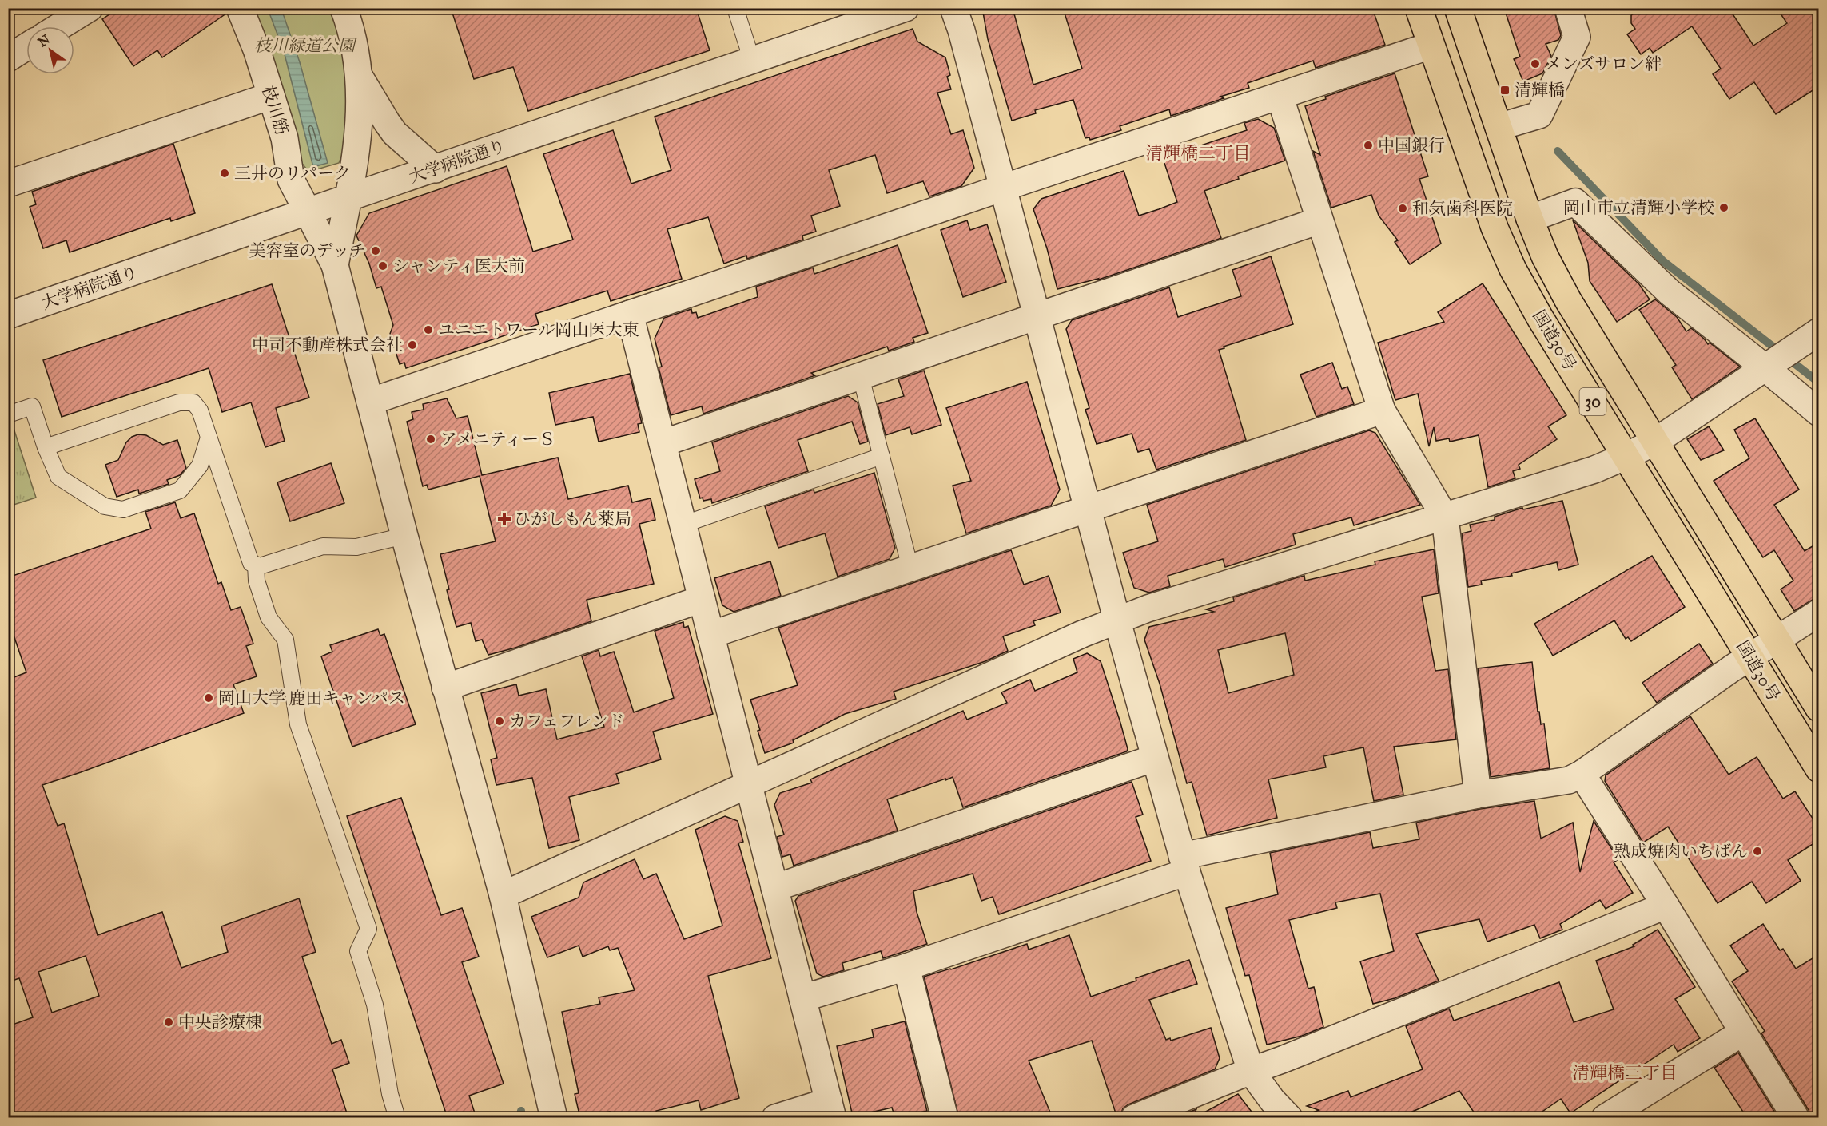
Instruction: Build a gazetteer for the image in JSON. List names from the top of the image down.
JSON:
{
  "streets": {
    "highway": ["国道30号", "30"],
    "street": ["枝川筋", "大学病院通り"]
  },
  "crossings": [
    ["枝川筋", "大学病院通り"]
  ],
  "districts": ["清輝橋二丁目", "清輝橋三丁目"],
  "parks": ["枝川緑道公園"],
  "places": {
    "other": [
      "メンズサロン絆",
      "中国銀行",
      "三井のリパーク",
      "岡山市立清輝小学校",
      "和気歯科医院",
      "美容室のデッチ",
      "シャンティ医大前",
      "ユニエトワール岡山医大東",
      "中司不動産株式会社",
      "アメニティーＳ",
      "岡山大学 鹿田キャンパス",
      "カフェフレンド",
      "熟成焼肉いちばん",
      "中央診療棟"
    ],
    "transit": ["清輝橋"],
    "health": ["ひがしもん薬局"]
  },
  "north": "top left"
}
